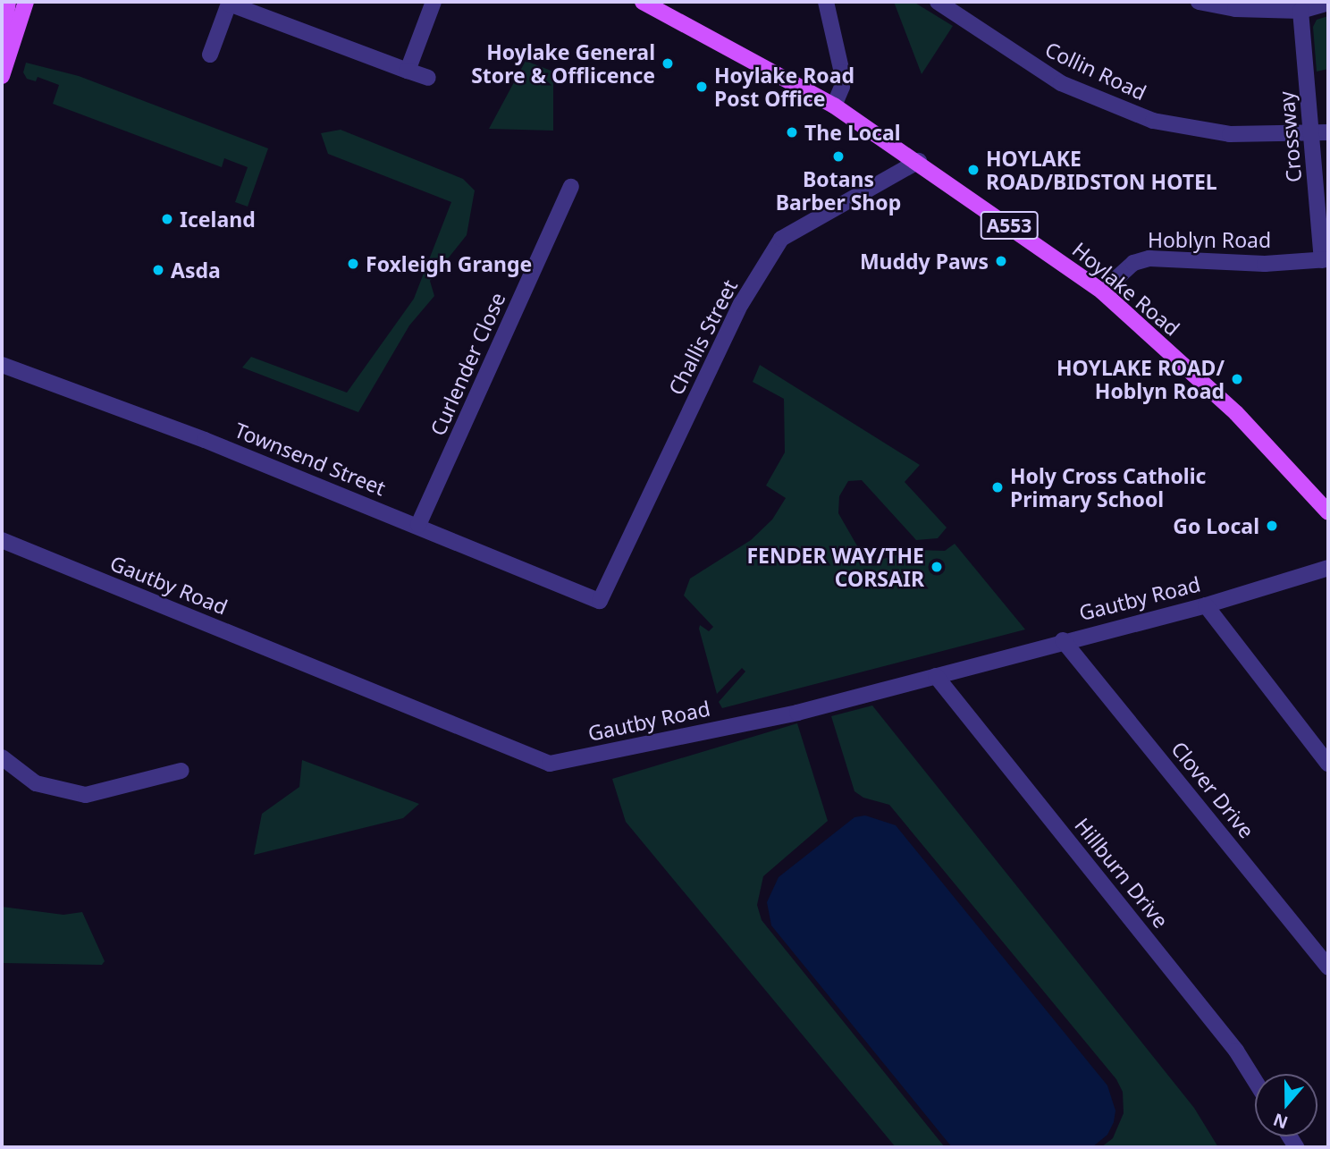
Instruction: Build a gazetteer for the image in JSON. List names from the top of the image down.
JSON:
{
  "streets": {
    "main road": ["A553", "Hoylake Road"],
    "street": [
      "Collin Road",
      "Crossway",
      "Hoblyn Road",
      "Challis Street",
      "Curlender Close",
      "Townsend Street",
      "Gautby Road",
      "Clover Drive",
      "Hillburn Drive"
    ]
  },
  "crossings": [
    ["Collin Road", "Crossway"],
    ["Crossway", "Hoblyn Road"],
    ["Hoblyn Road", "Hoylake Road"],
    ["Hoylake Road", "Challis Street"],
    ["Challis Street", "Townsend Street"],
    ["Curlender Close", "Townsend Street"],
    ["Gautby Road", "Clover Drive"],
    ["Gautby Road", "Hillburn Drive"]
  ],
  "places": [
    "Hoylake General Store & Offlicence",
    "Hoylake Road Post Office",
    "The Local",
    "Botans Barber Shop",
    "HOYLAKE ROAD/BIDSTON HOTEL",
    "Iceland",
    "Muddy Paws",
    "Foxleigh Grange",
    "Asda",
    "HOYLAKE ROAD/ Hoblyn Road",
    "Holy Cross Catholic Primary School",
    "Go Local",
    "FENDER WAY/THE CORSAIR"
  ],
  "north": "bottom"
}
